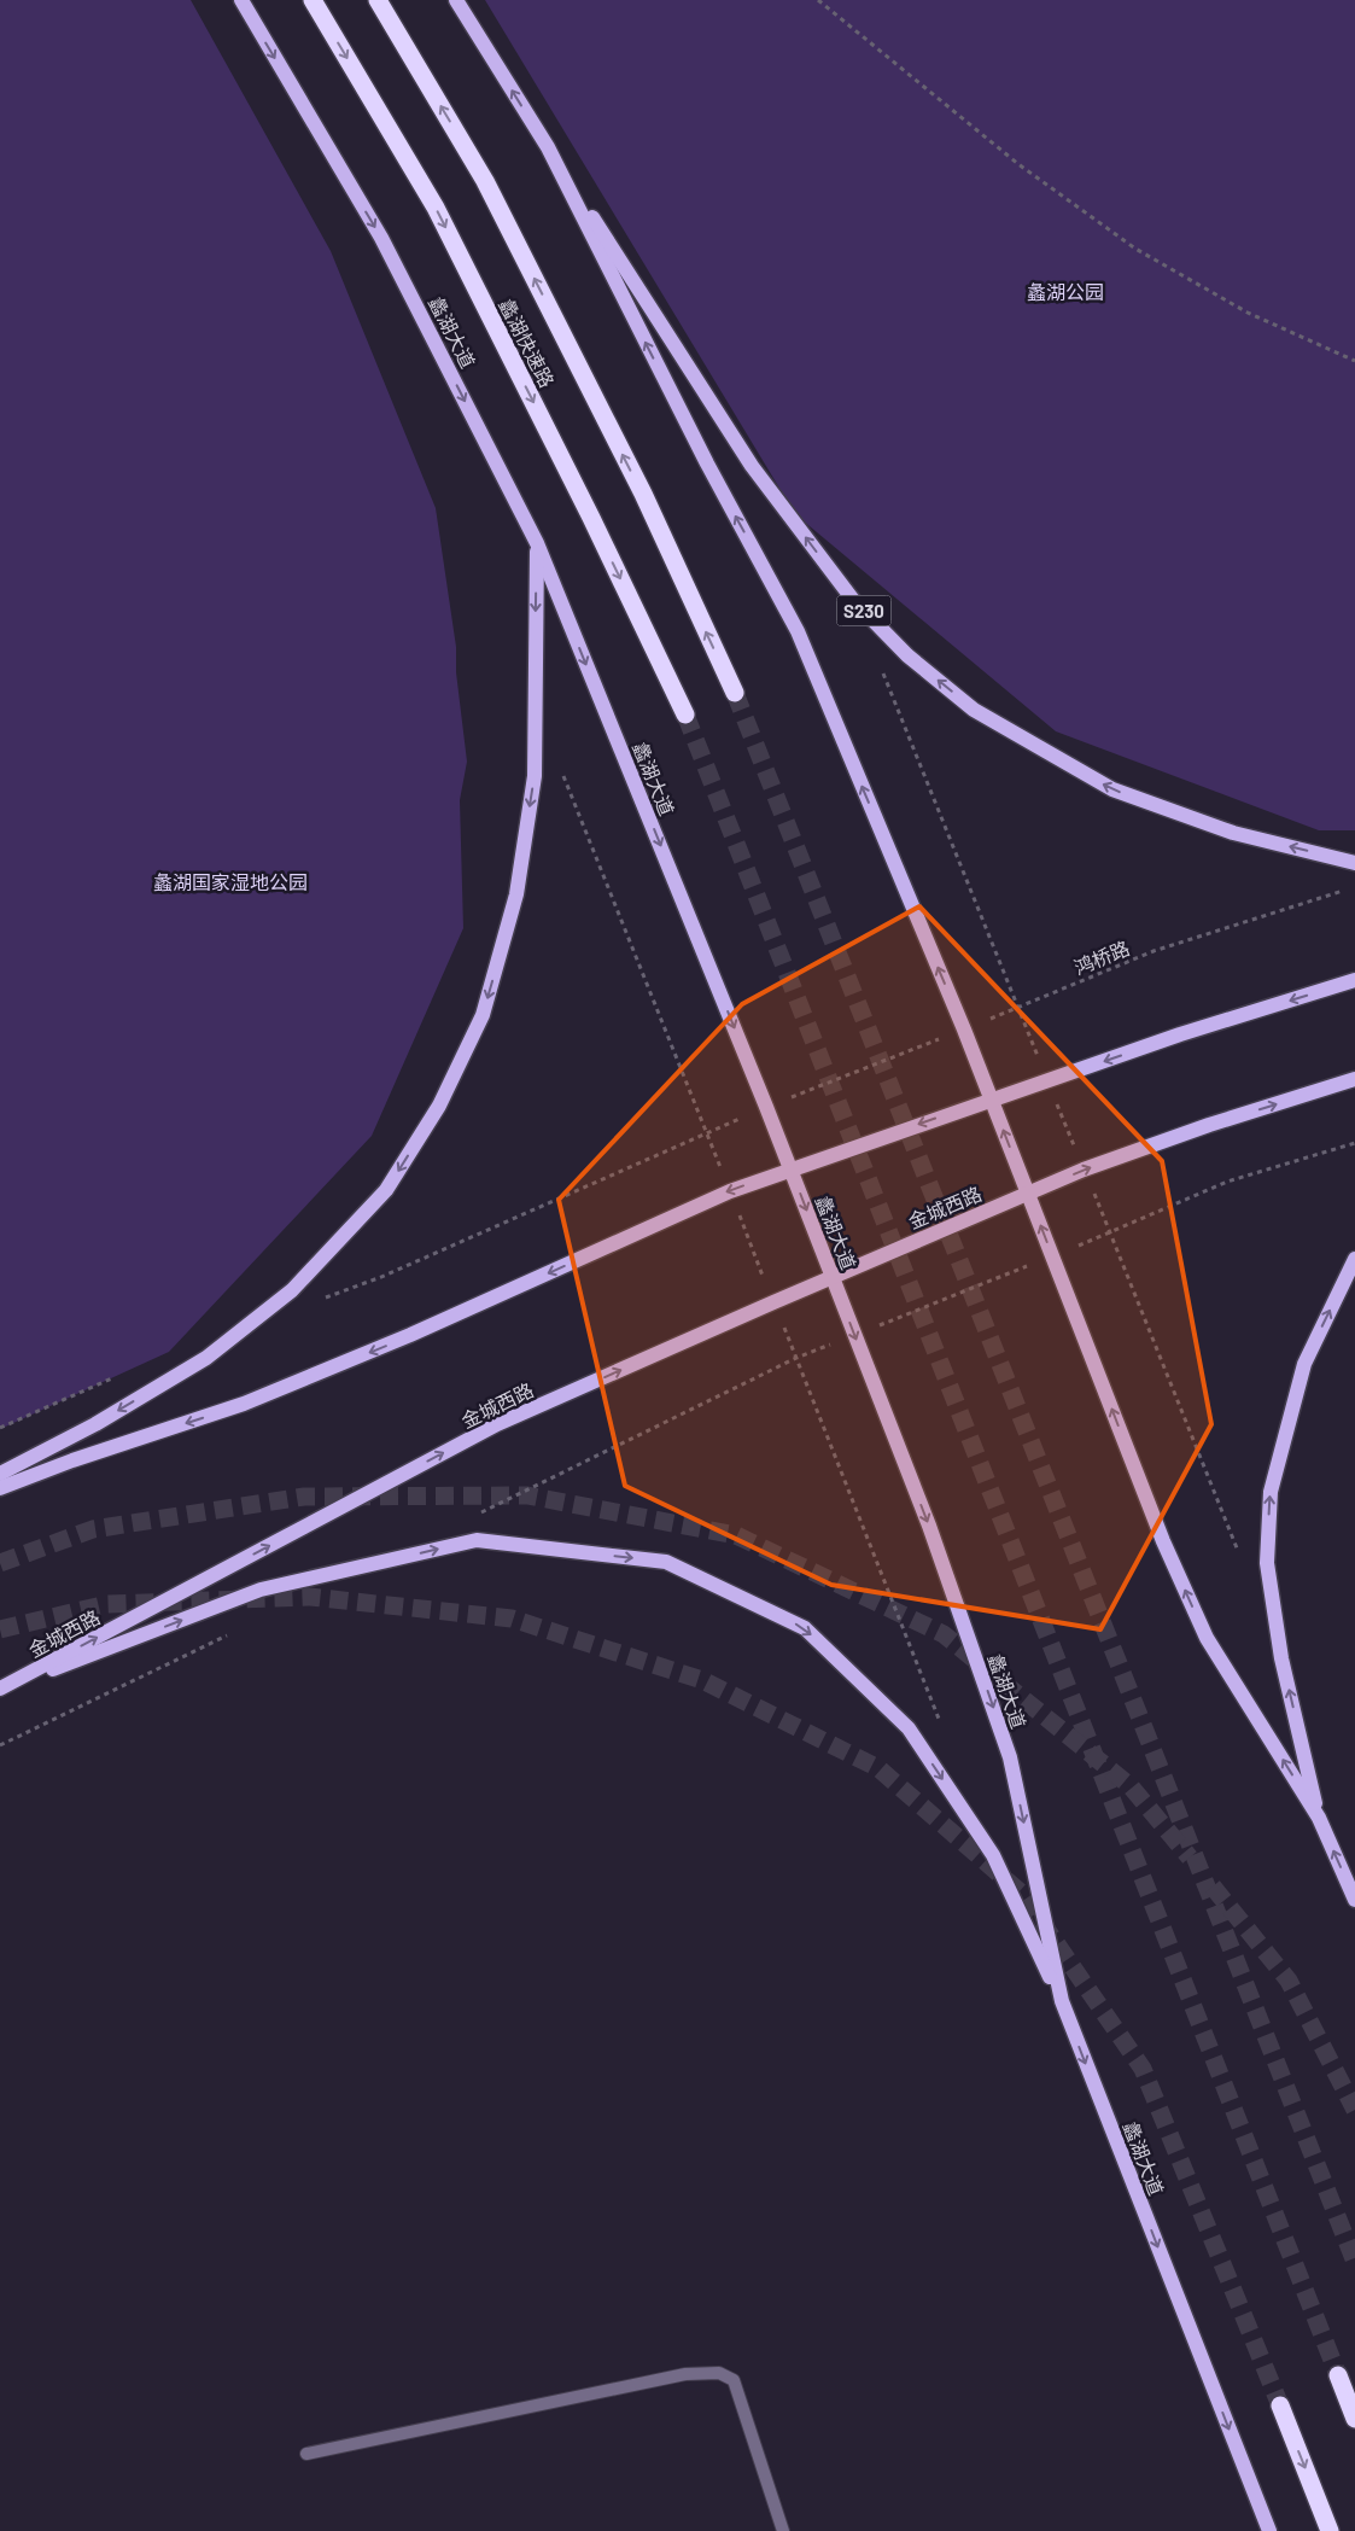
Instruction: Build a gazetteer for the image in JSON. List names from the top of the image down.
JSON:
{
  "streets": {
    "highway": ["蠡湖快速路"],
    "main road": ["蠡湖大道", "S230", "金城西路"],
    "path": ["鸿桥路"]
  },
  "crossings": [
    ["蠡湖大道", "鸿桥路"],
    ["蠡湖大道", "金城西路"]
  ],
  "one_way": ["蠡湖大道"],
  "parks": ["蠡湖公园", "蠡湖国家湿地公园"]
}
